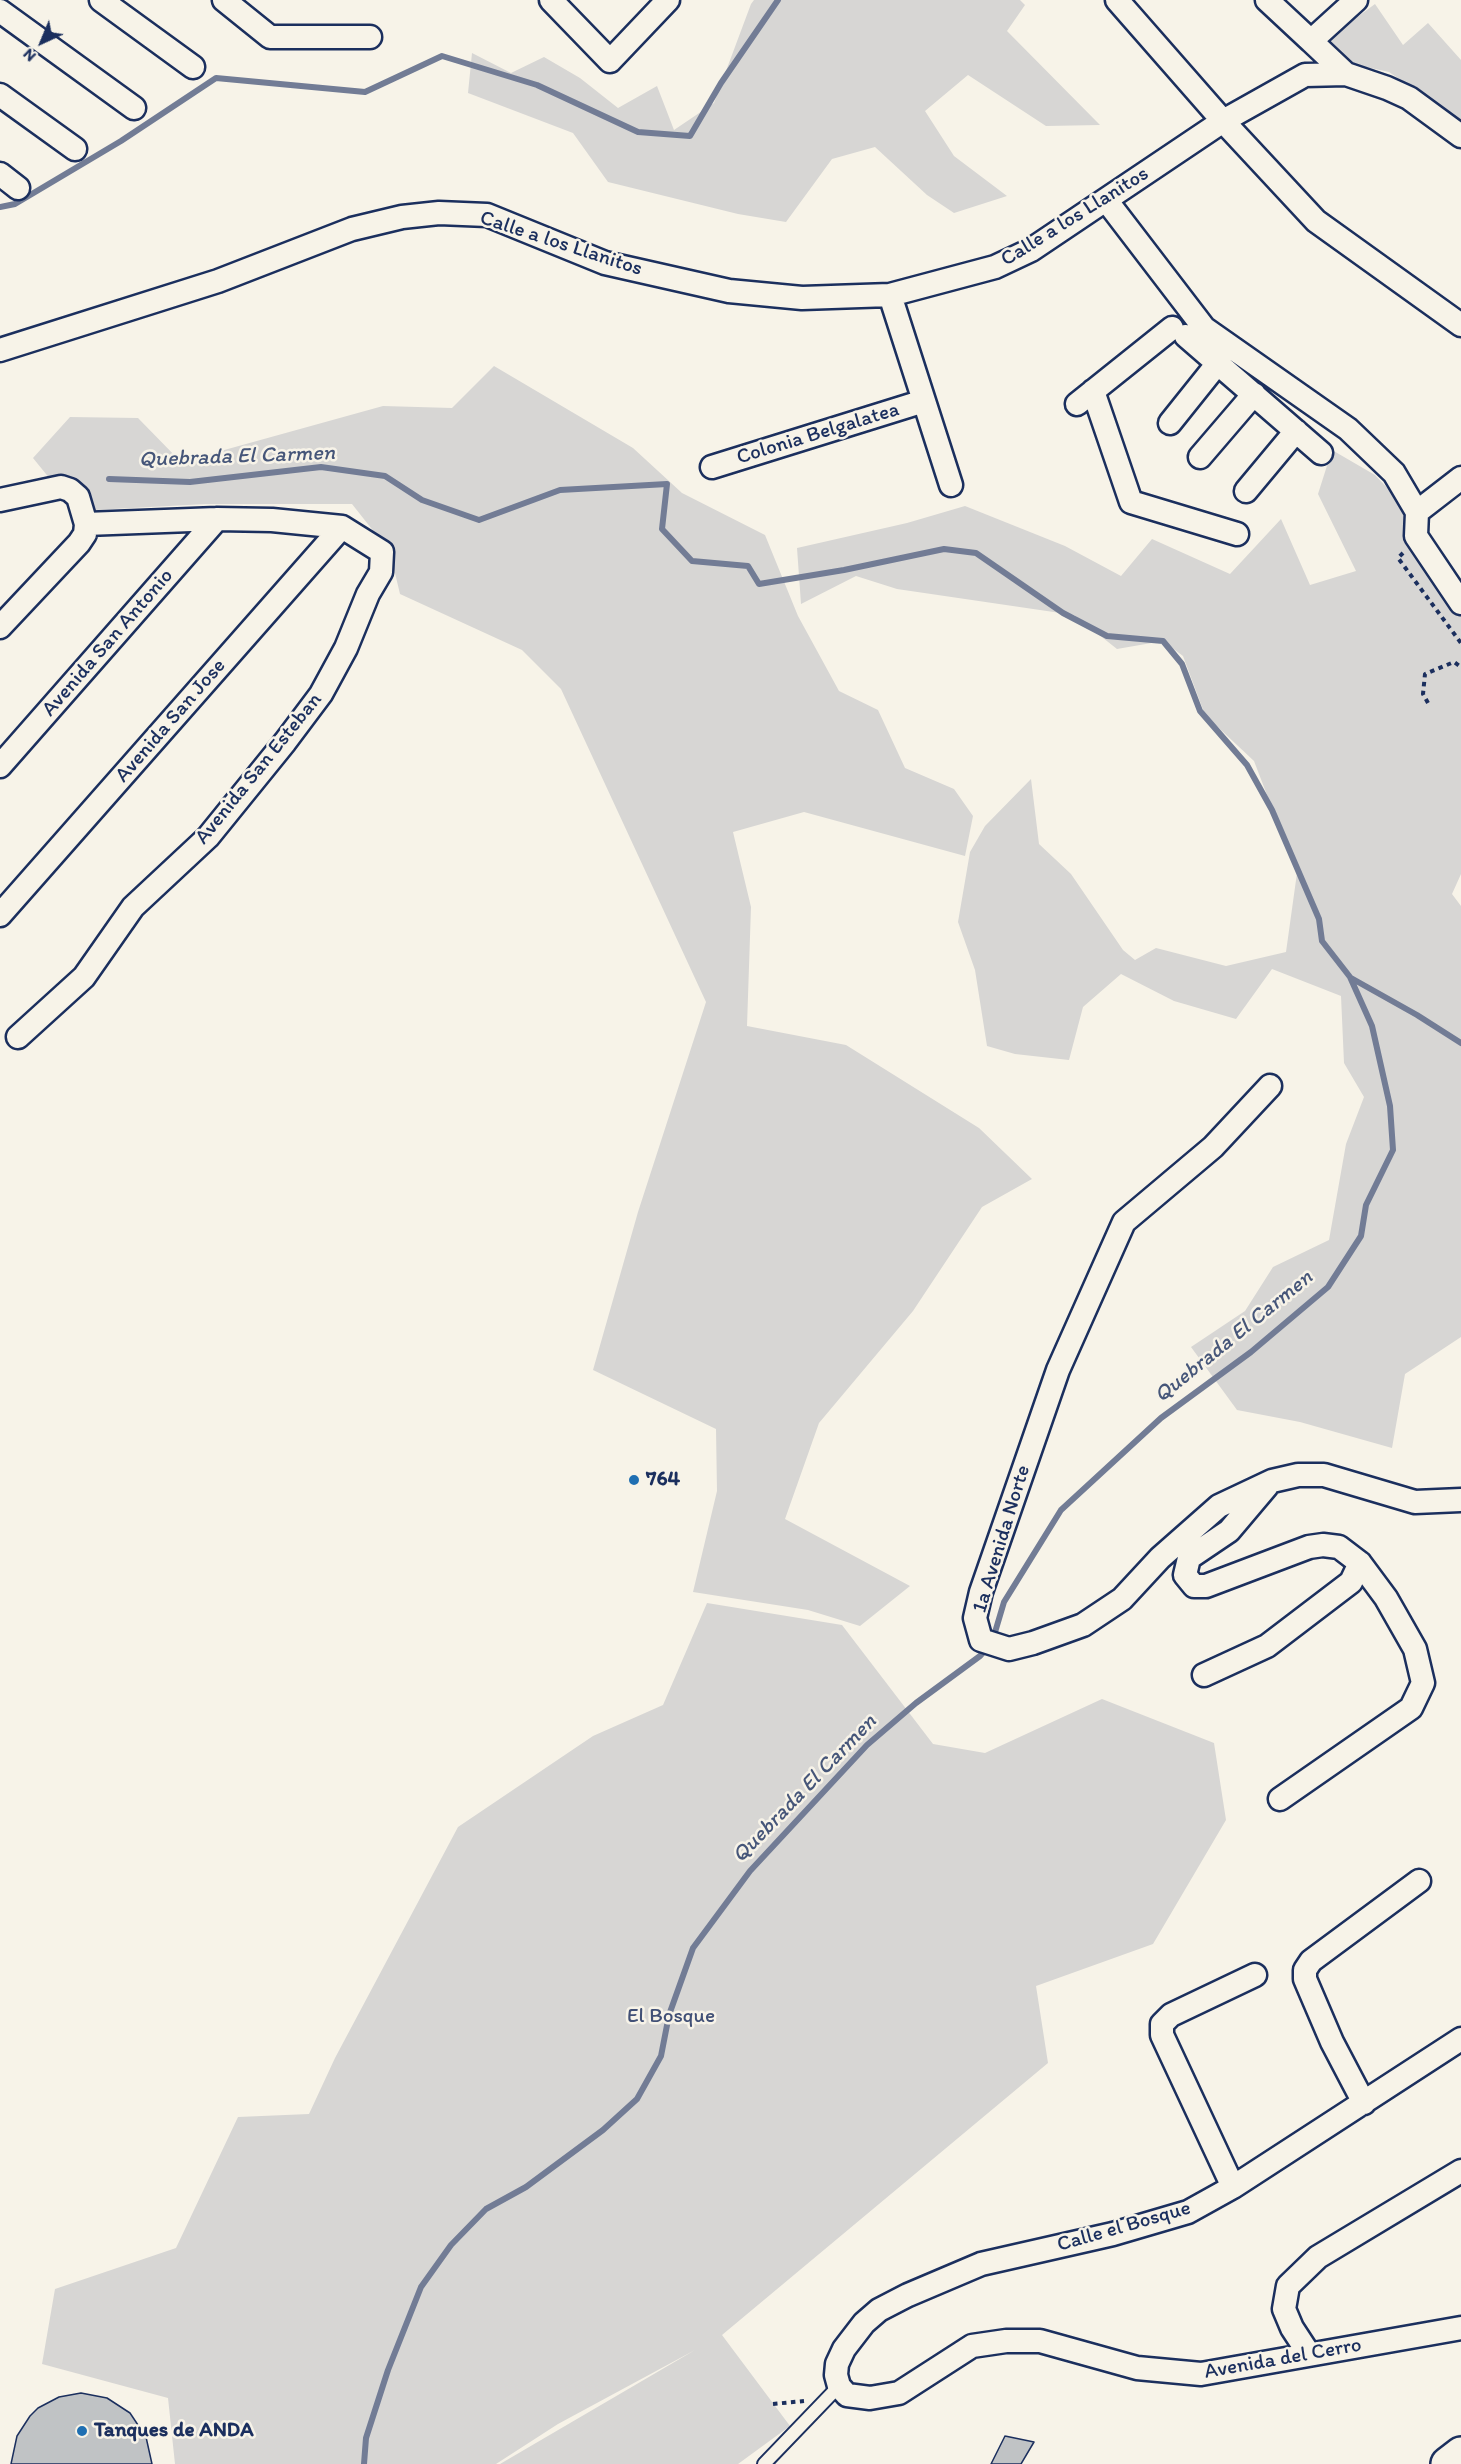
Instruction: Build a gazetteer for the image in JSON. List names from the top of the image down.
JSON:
{
  "streets": {
    "street": [
      "Calle a los Llanitos",
      "Colonia Belgalatea",
      "Avenida San Antonio",
      "Avenida San Jose",
      "Avenida San Esteban",
      "1a Avenida Norte",
      "Calle el Bosque",
      "Avenida del Cerro"
    ]
  },
  "crossings": [
    ["Calle a los Llanitos", "Colonia Belgalatea"],
    ["Avenida San Jose", "Avenida San Esteban"],
    ["Calle el Bosque", "Avenida del Cerro"]
  ],
  "water": ["Quebrada El Carmen"],
  "parks": ["El Bosque"],
  "places": ["764", "Tanques de ANDA"],
  "north": "bottom left"
}
